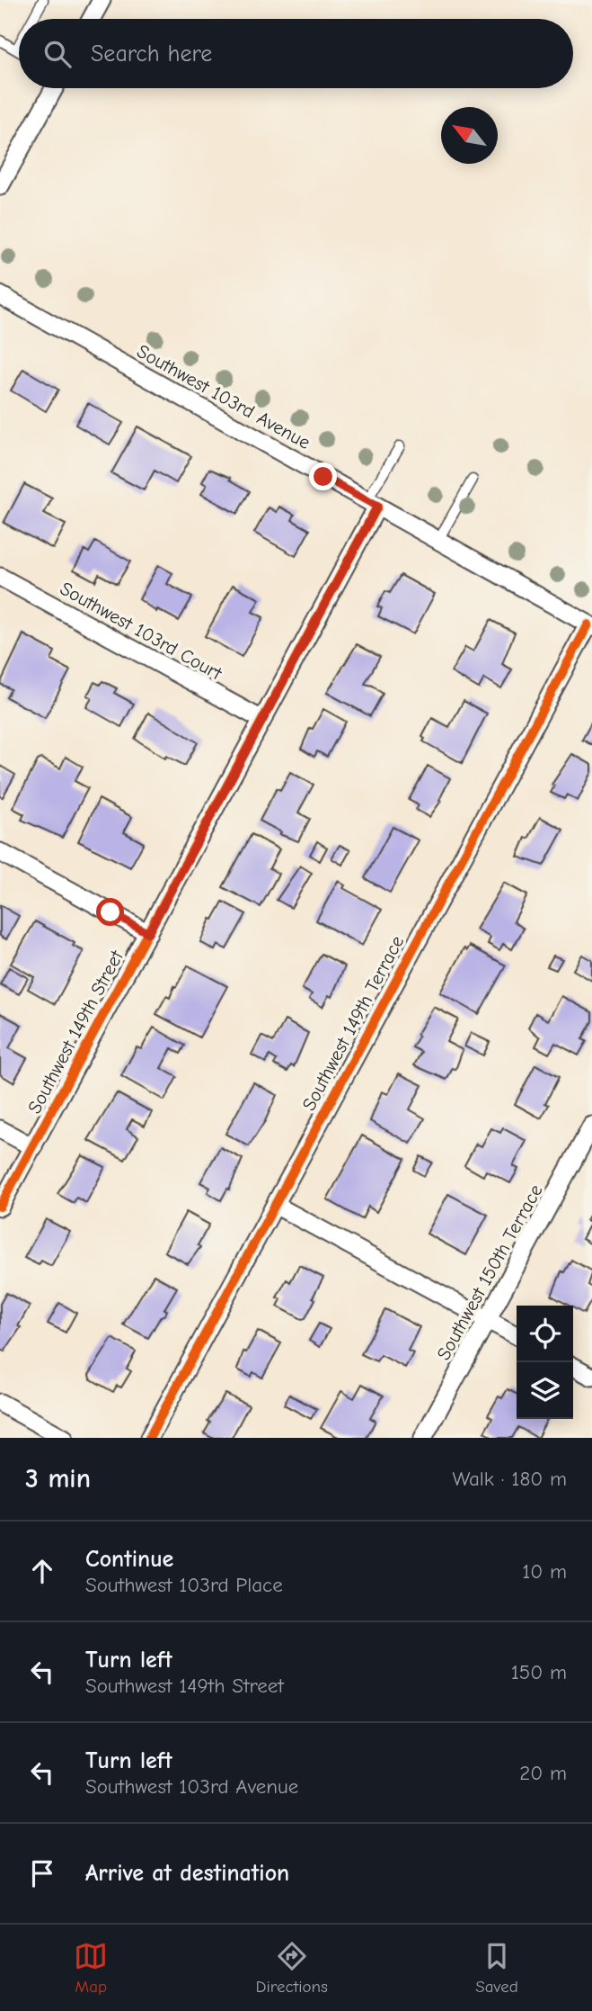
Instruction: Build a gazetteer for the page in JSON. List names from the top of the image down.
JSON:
{
  "streets": {
    "street": [
      "Southwest 103rd Avenue",
      "Southwest 103rd Court",
      "Southwest 149th Terrace",
      "Southwest 149th Street",
      "Southwest 150th Terrace"
    ]
  },
  "crossings": [
    ["Southwest 103rd Avenue", "Southwest 149th Terrace"],
    ["Southwest 103rd Avenue", "Southwest 149th Street"],
    ["Southwest 103rd Court", "Southwest 149th Street"]
  ],
  "north": "top left",
  "page": {
    "search": "Search here",
    "heading": ["3 min", "Walk · 180 m"],
    "list": [
      ["Continue", "Southwest 103rd Place", "10 m"],
      ["Turn left", "Southwest 149th Street", "150 m"],
      ["Turn left", "Southwest 103rd Avenue", "20 m"],
      "Arrive at destination"
    ],
    "nav": ["Map", "Directions", "Saved"]
  }
}
